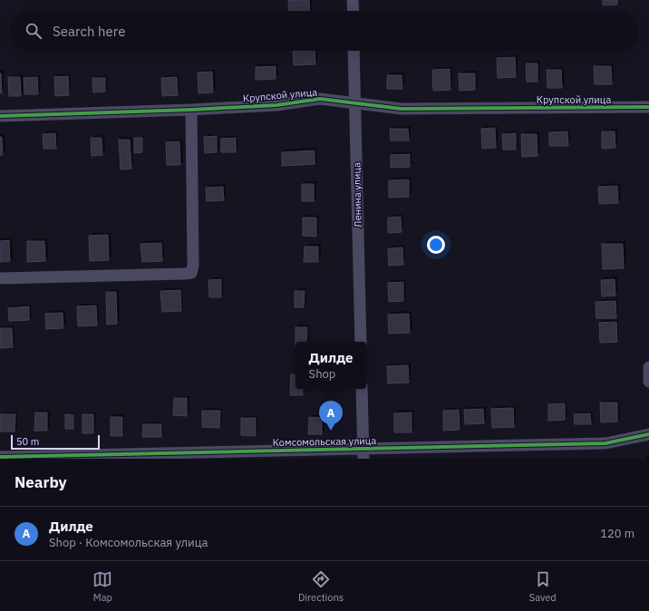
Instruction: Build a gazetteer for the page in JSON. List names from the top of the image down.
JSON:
{
  "streets": {
    "street": ["Крупской улица", "Ленина улица", "Комсомольская улица"]
  },
  "crossings": [
    ["Крупской улица", "Ленина улица"]
  ],
  "scale_bar": "50 m",
  "page": {
    "search": "Search here",
    "popup": ["Дилде", "Shop"],
    "pins": "A",
    "scale": "50 m",
    "heading": "Nearby",
    "list": [
      {
        "mark": "A",
        "name": "Дилде",
        "note": "Shop · Комсомольская улица",
        "value": "120 m"
      }
    ],
    "nav": ["Map", "Directions", "Saved"]
  }
}
